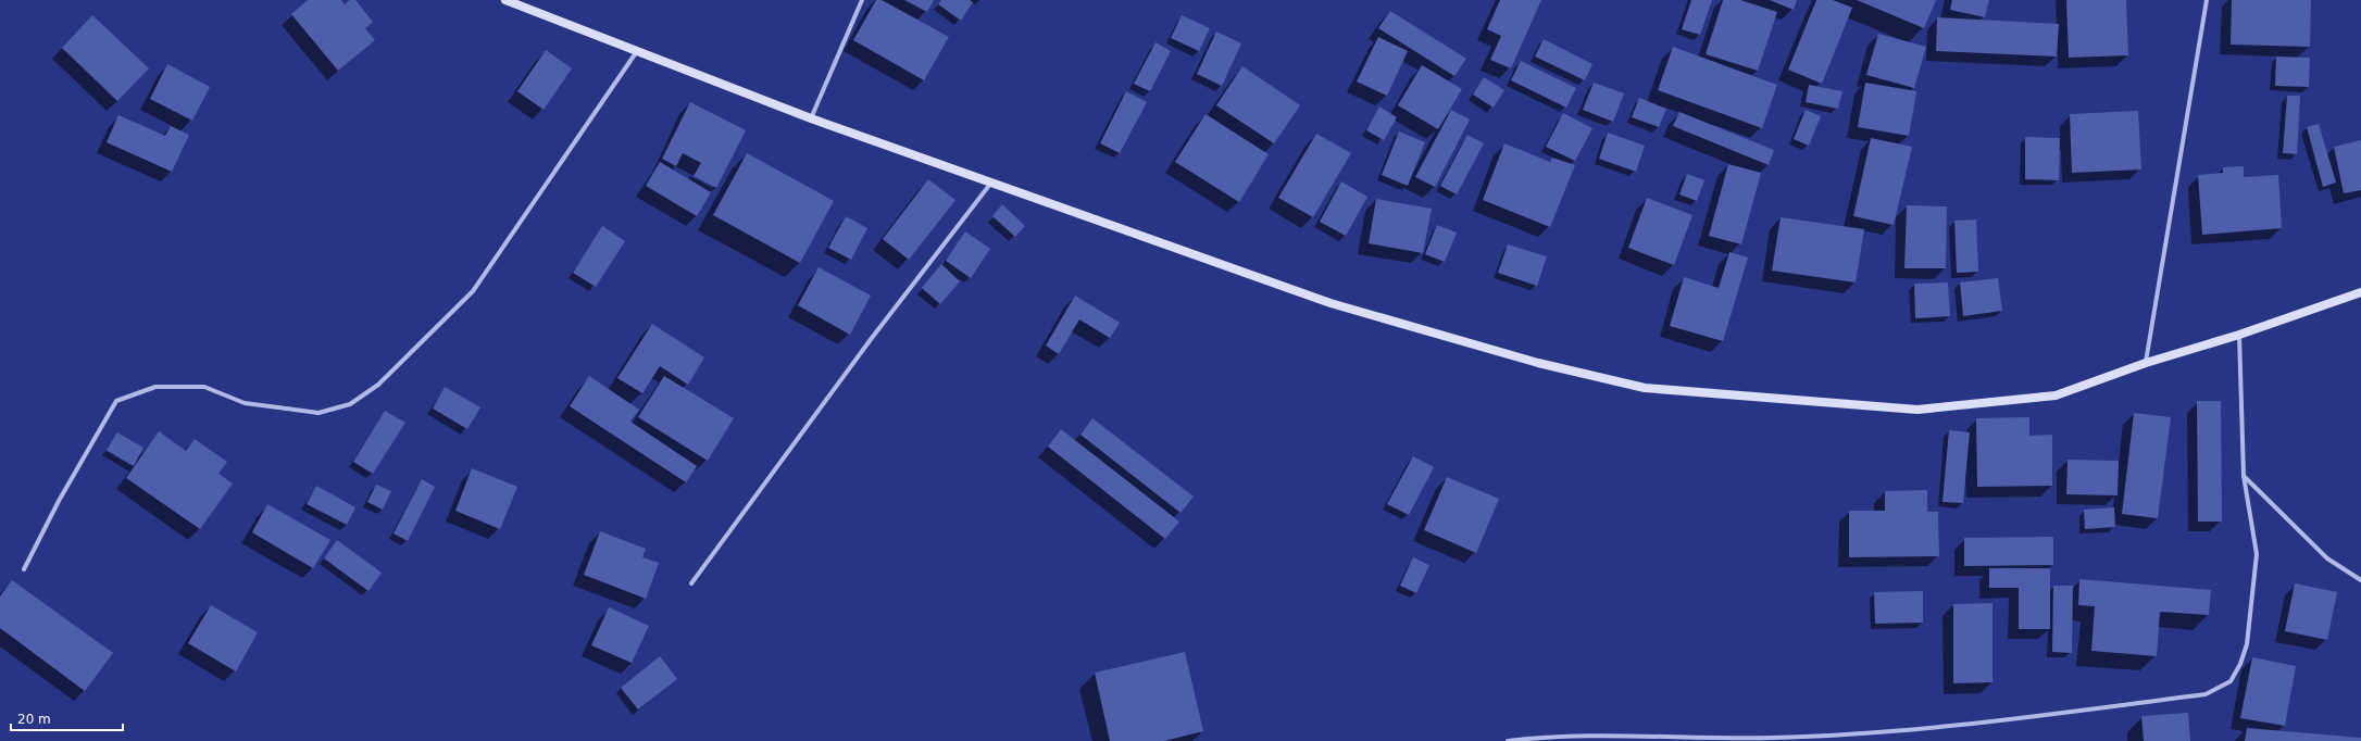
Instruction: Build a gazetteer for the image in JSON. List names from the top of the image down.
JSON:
{
  "scale_bar": "20 m"
}
